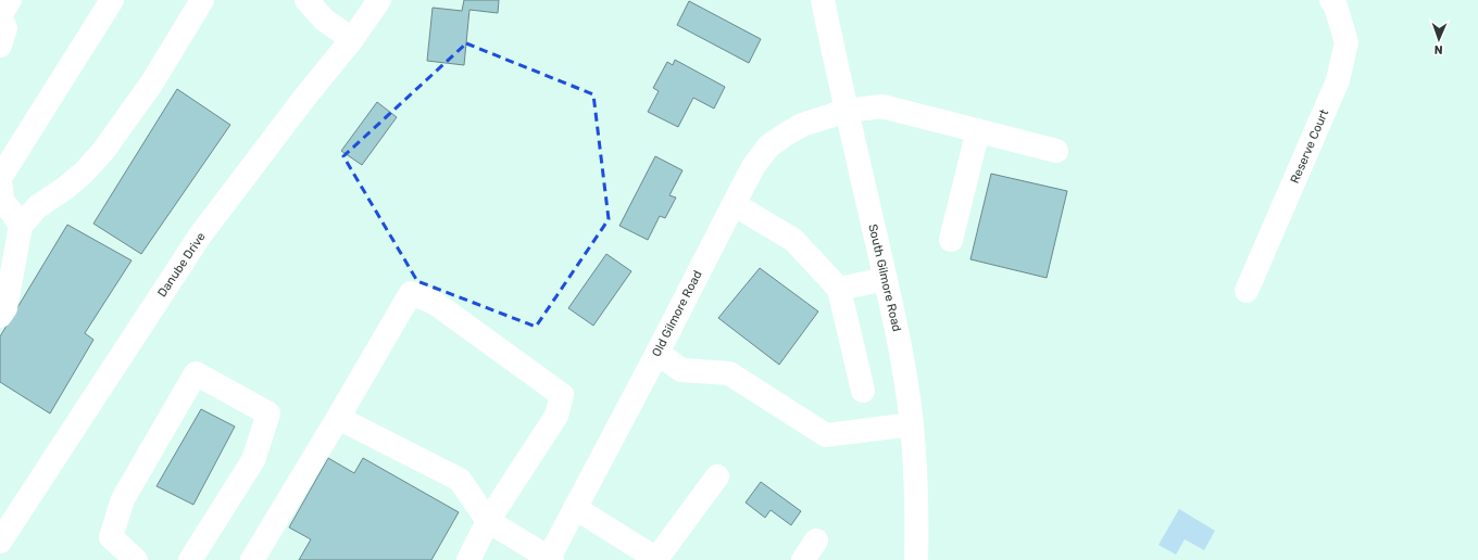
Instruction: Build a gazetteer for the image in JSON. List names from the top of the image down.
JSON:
{
  "streets": {
    "street": [
      "Reserve Court",
      "Danube Drive",
      "South Gilmore Road",
      "Old Gilmore Road"
    ]
  },
  "crossings": [
    ["South Gilmore Road", "Old Gilmore Road"]
  ],
  "north": "bottom"
}
